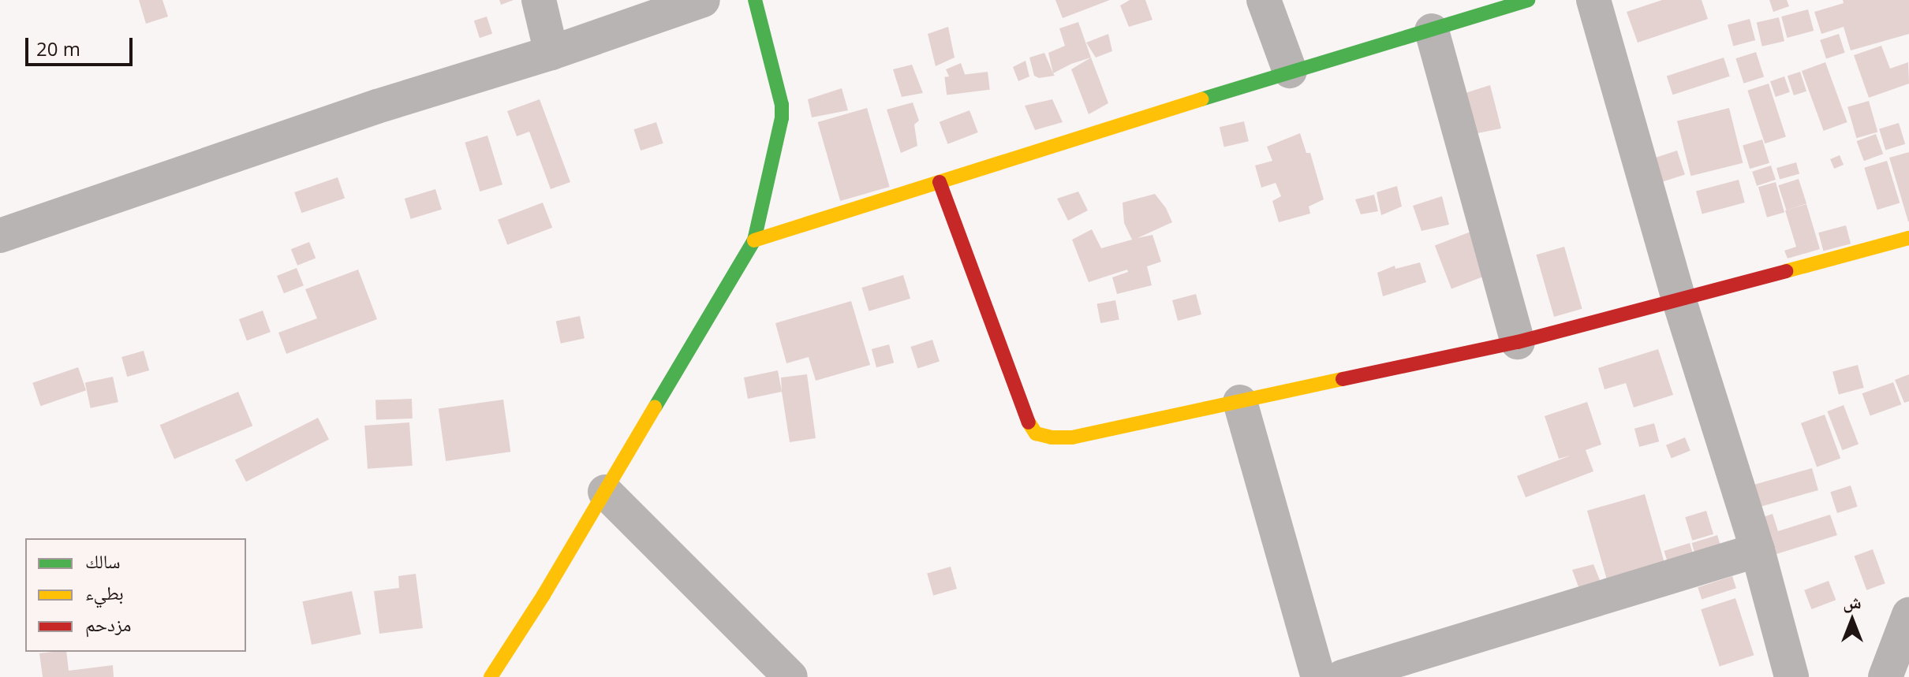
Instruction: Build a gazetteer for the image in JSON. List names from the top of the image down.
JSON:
{
  "legend": ["سالك", "بطيء", "مزدحم"],
  "scale_bar": "20 m",
  "north": "top"
}
